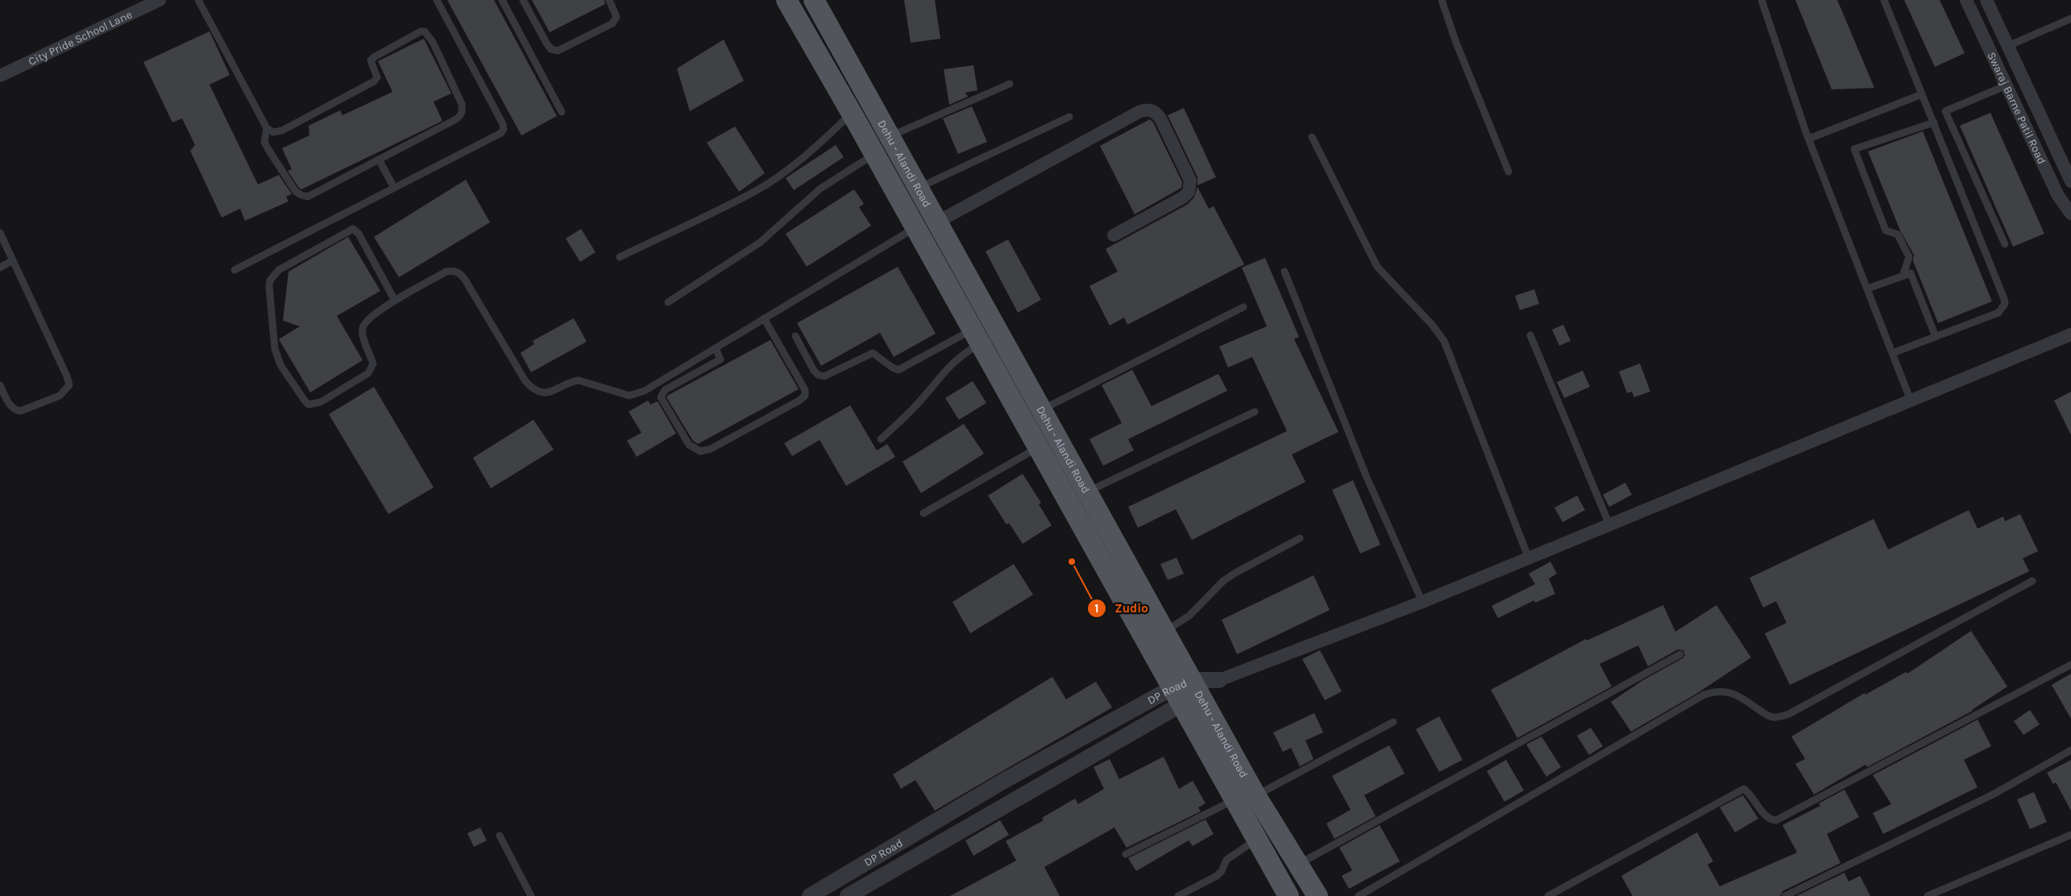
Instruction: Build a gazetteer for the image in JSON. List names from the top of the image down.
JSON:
{
  "streets": {
    "main road": ["Dehu - Alandi Road"],
    "street": ["City Pride School Lane", "Swaraj Barne Patil Road", "DP Road"]
  },
  "crossings": [
    ["Dehu - Alandi Road", "DP Road"]
  ],
  "places": ["Zudio"]
}
